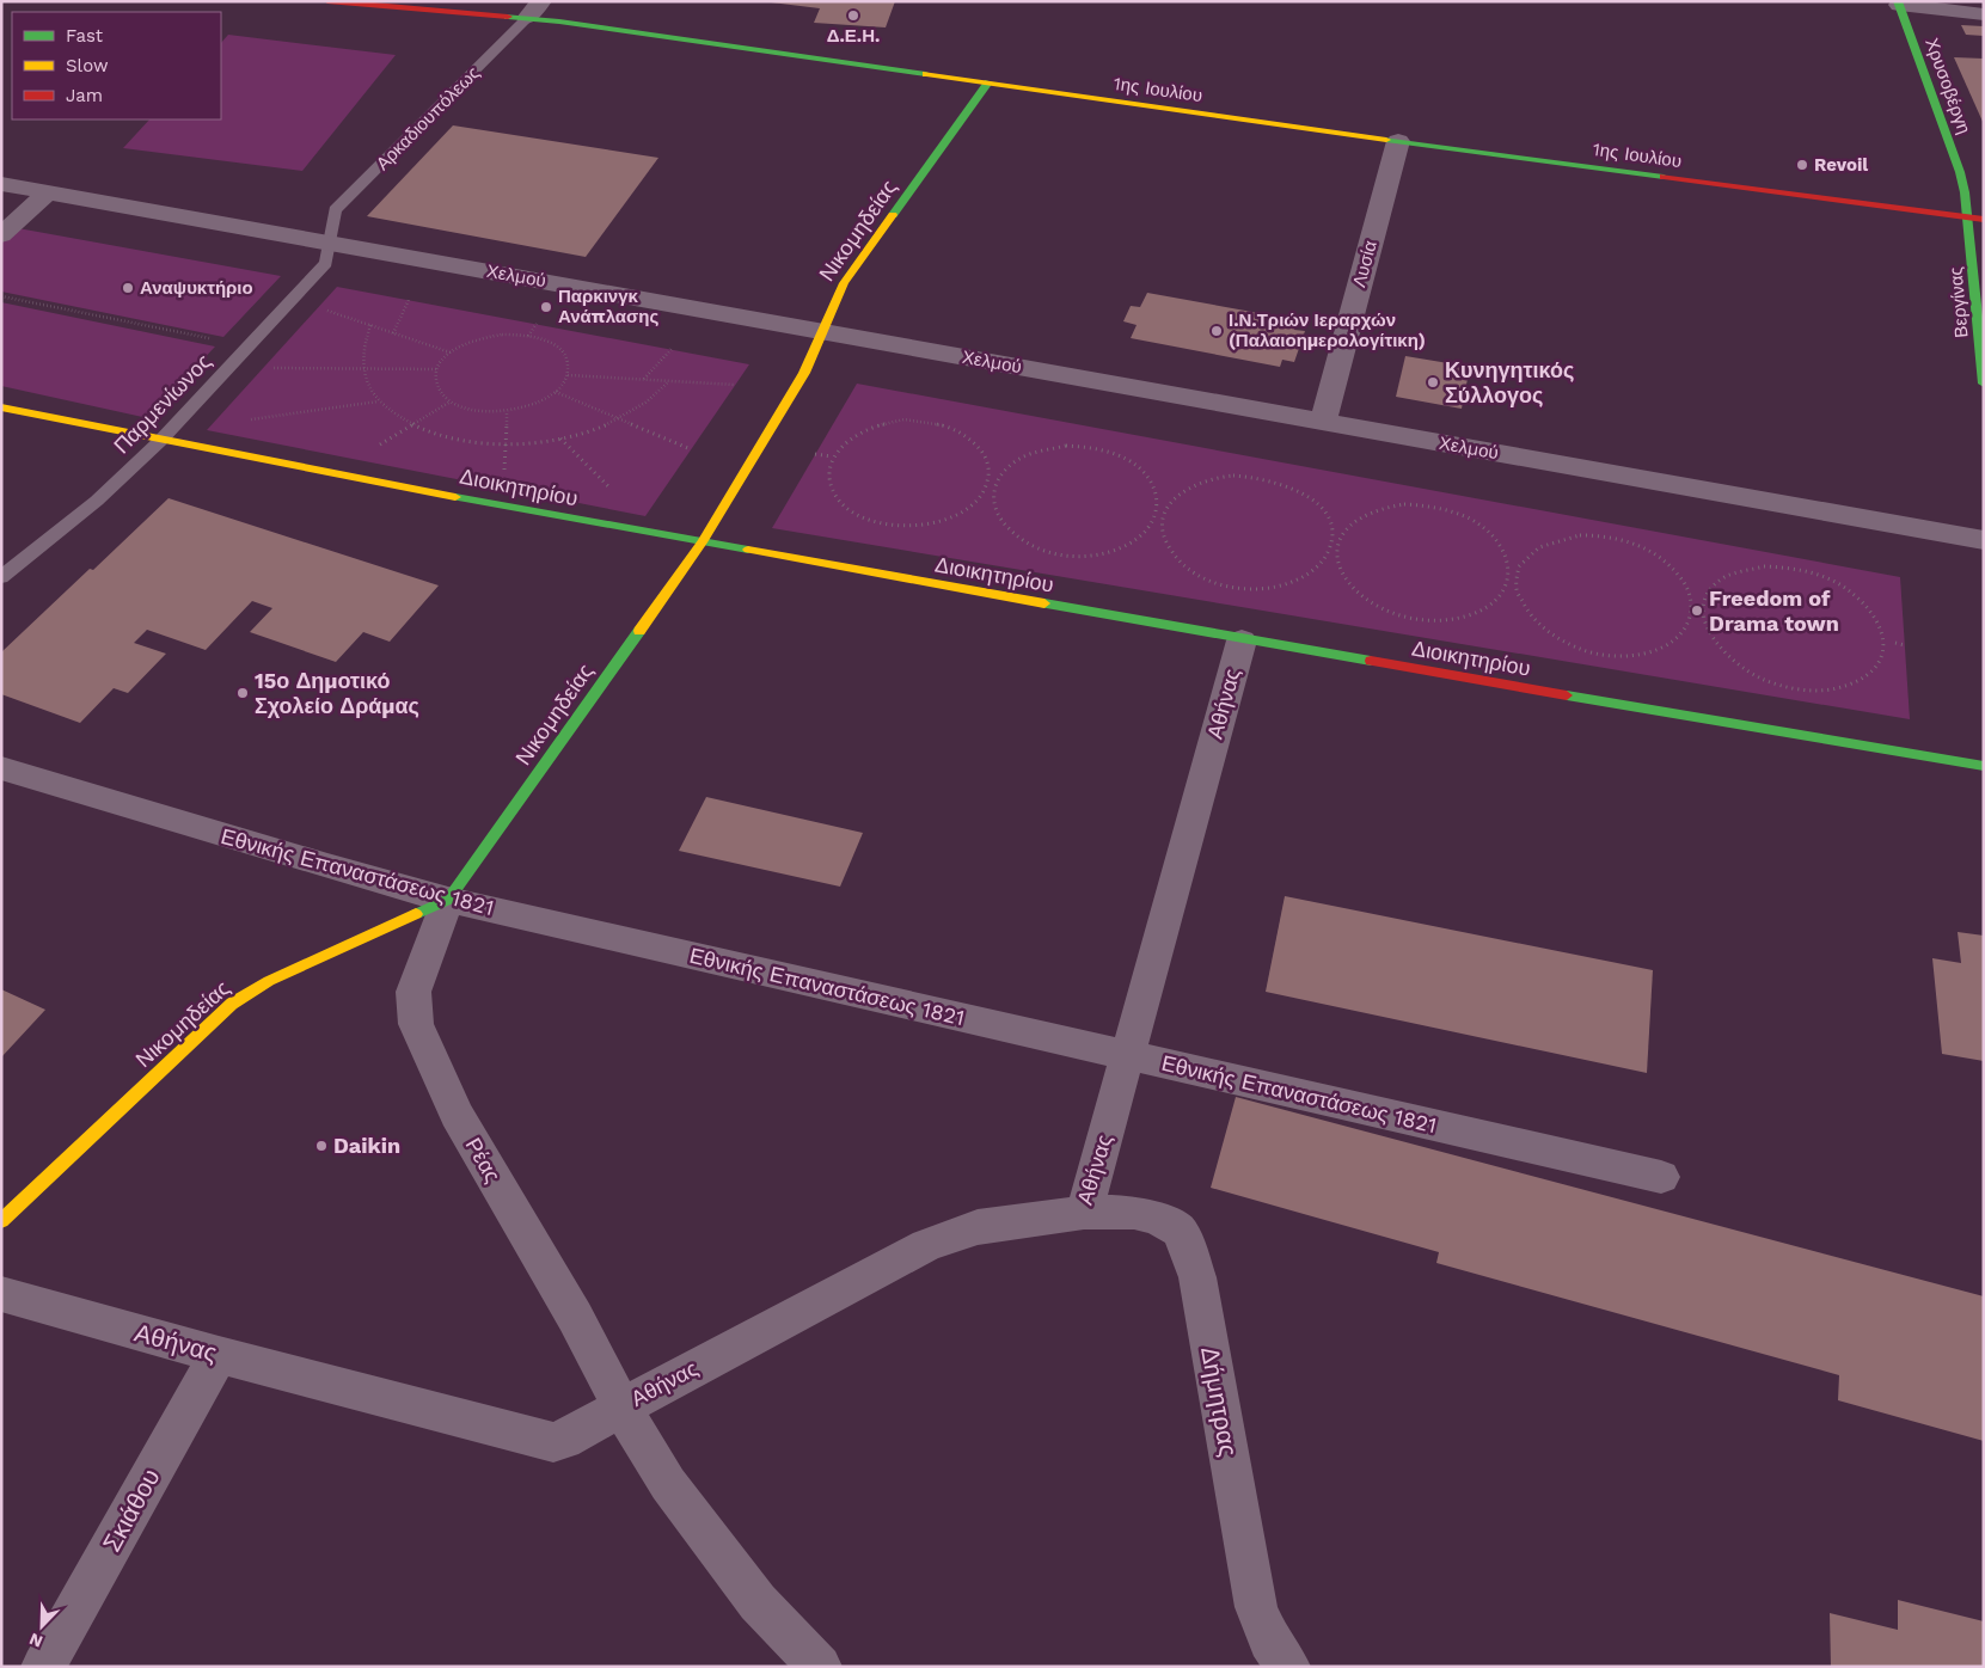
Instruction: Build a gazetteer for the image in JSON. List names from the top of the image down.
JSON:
{
  "streets": {
    "street": [
      "Χρυσοβέργη",
      "1ης Ιουλίου",
      "Νικομηδείας",
      "Λυσία",
      "Χελμού",
      "Βεργίνας",
      "Διοικητηρίου",
      "Αθήνας",
      "Εθνικής Επαναστάσεως 1821",
      "Ρέας",
      "Δήμητρας",
      "Σκιάθου"
    ],
    "lane": ["Αρκαδιουπόλεως", "Παρμενίωνος"]
  },
  "crossings": [
    ["Χρυσοβέργη", "1ης Ιουλίου"],
    ["Χρυσοβέργη", "Βεργίνας"],
    ["1ης Ιουλίου", "Αρκαδιουπόλεως"],
    ["1ης Ιουλίου", "Νικομηδείας"],
    ["1ης Ιουλίου", "Λυσία"],
    ["1ης Ιουλίου", "Βεργίνας"],
    ["Αρκαδιουπόλεως", "Χελμού"],
    ["Αρκαδιουπόλεως", "Παρμενίωνος"],
    ["Νικομηδείας", "Χελμού"],
    ["Νικομηδείας", "Διοικητηρίου"],
    ["Νικομηδείας", "Εθνικής Επαναστάσεως 1821"],
    ["Νικομηδείας", "Ρέας"],
    ["Λυσία", "Χελμού"],
    ["Χελμού", "Παρμενίωνος"],
    ["Παρμενίωνος", "Διοικητηρίου"],
    ["Διοικητηρίου", "Αθήνας"],
    ["Αθήνας", "Εθνικής Επαναστάσεως 1821"],
    ["Αθήνας", "Ρέας"],
    ["Αθήνας", "Δήμητρας"],
    ["Αθήνας", "Σκιάθου"],
    ["Εθνικής Επαναστάσεως 1821", "Ρέας"]
  ],
  "places": [
    "Δ.Ε.Η.",
    "Revoil",
    "Αναψυκτήριο",
    "Παρκινγκ Ανάπλασης",
    "Ι.Ν.Τριών Ιεραρχών (Παλαιοημερολογίτικη)",
    "Κυνηγητικός Σύλλογος",
    "Freedom of Drama town",
    "15ο Δημοτικό Σχολείο Δράμας",
    "Daikin"
  ],
  "legend": ["Fast", "Slow", "Jam"],
  "north": "bottom left"
}
